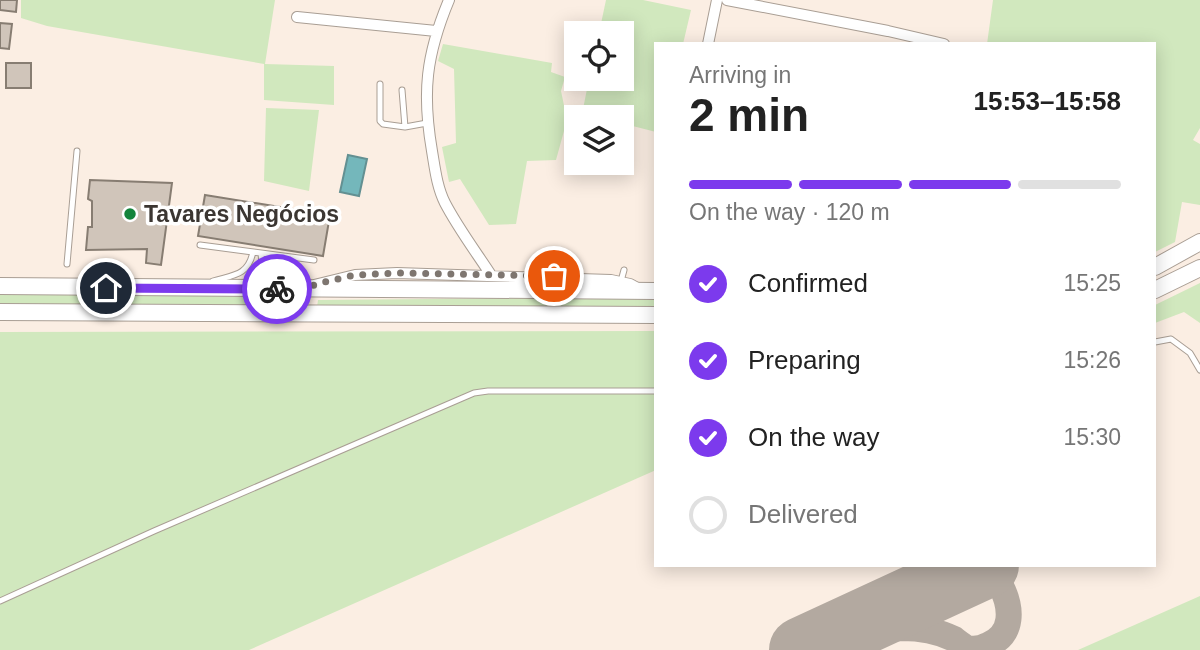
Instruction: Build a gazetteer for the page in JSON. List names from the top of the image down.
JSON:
{
  "places": ["Tavares Negócios"],
  "page": {
    "heading": ["2 min", "Arriving in", "15:53–15:58"],
    "bar": "On the way · 120 m",
    "list": [
      ["Confirmed", "15:25"],
      ["Preparing", "15:26"],
      ["On the way", "15:30"],
      "Delivered"
    ]
  }
}
